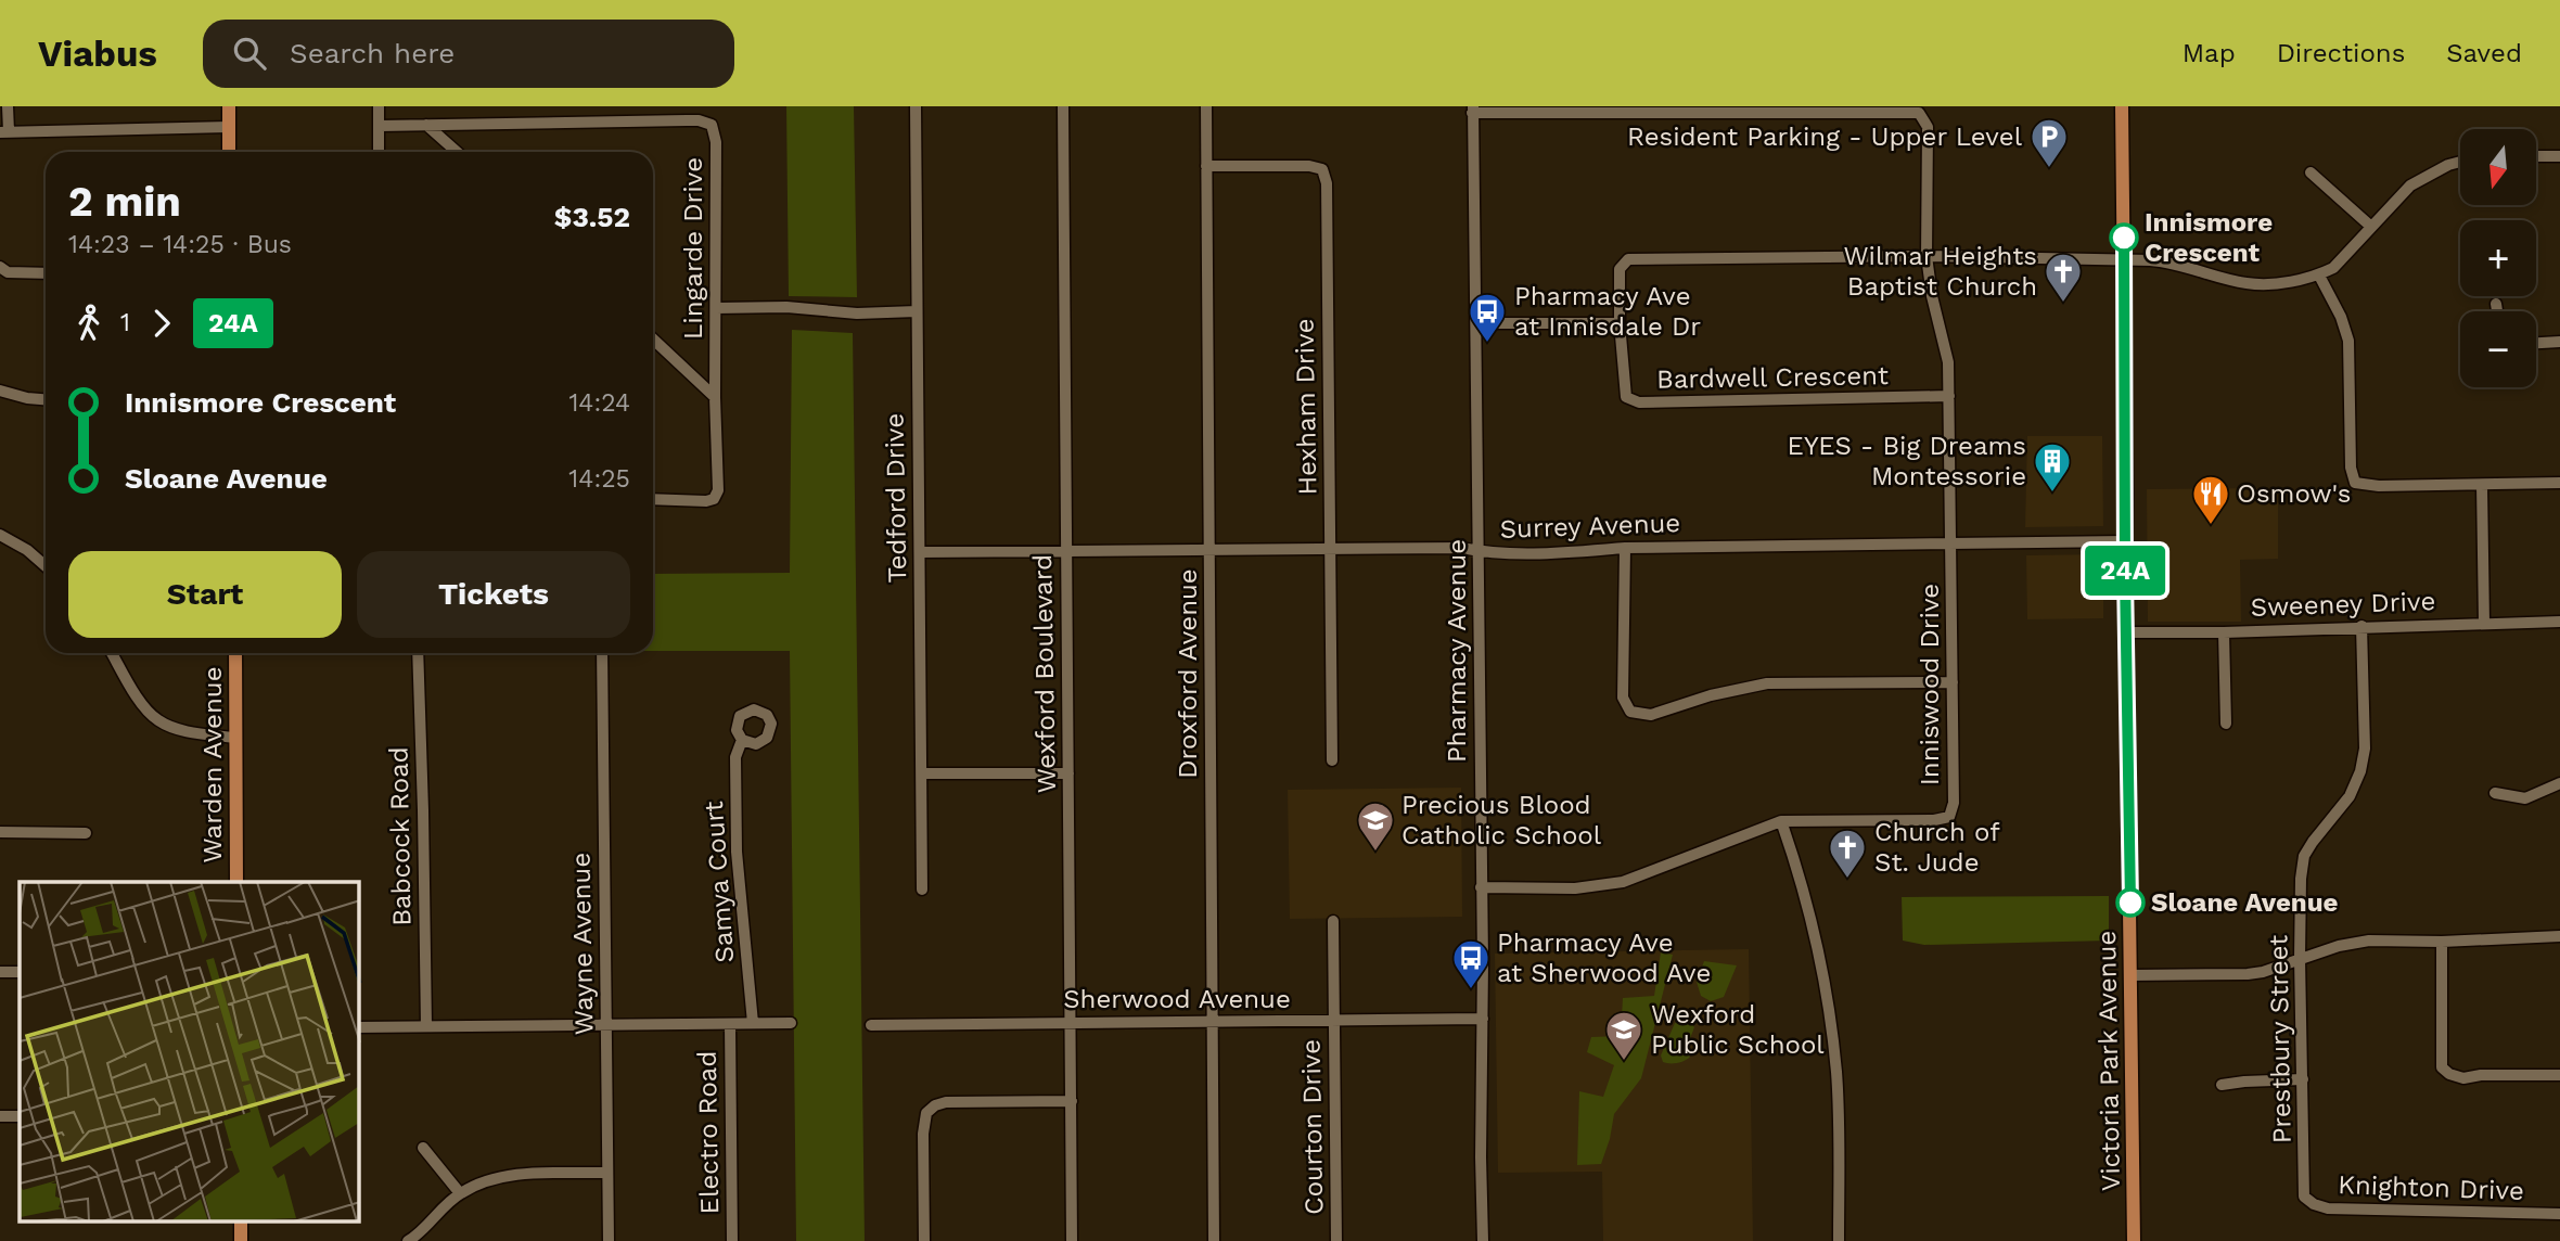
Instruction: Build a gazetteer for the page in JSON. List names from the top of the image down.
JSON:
{
  "streets": {
    "main road": ["Warden Avenue", "Victoria Park Avenue"],
    "street": [
      "Lingarde Drive",
      "Bardwell Crescent",
      "Hexham Drive",
      "Tedford Drive",
      "Surrey Avenue",
      "Sweeney Drive",
      "Pharmacy Avenue",
      "Wexford Boulevard",
      "Droxford Avenue",
      "Inniswood Drive",
      "Babcock Road",
      "Samya Court",
      "Wayne Avenue",
      "Sherwood Avenue",
      "Prestbury Street",
      "Courton Drive",
      "Electro Road",
      "Knighton Drive"
    ]
  },
  "crossings": [
    ["Bardwell Crescent", "Inniswood Drive"],
    ["Hexham Drive", "Surrey Avenue"],
    ["Hexham Drive", "Droxford Avenue"],
    ["Tedford Drive", "Surrey Avenue"],
    ["Surrey Avenue", "Pharmacy Avenue"],
    ["Surrey Avenue", "Wexford Boulevard"],
    ["Surrey Avenue", "Droxford Avenue"],
    ["Surrey Avenue", "Inniswood Drive"],
    ["Surrey Avenue", "Victoria Park Avenue"],
    ["Sweeney Drive", "Prestbury Street"],
    ["Sweeney Drive", "Victoria Park Avenue"],
    ["Pharmacy Avenue", "Inniswood Drive"],
    ["Pharmacy Avenue", "Sherwood Avenue"],
    ["Wexford Boulevard", "Sherwood Avenue"],
    ["Droxford Avenue", "Sherwood Avenue"],
    ["Sherwood Avenue", "Courton Drive"],
    ["Prestbury Street", "Knighton Drive"]
  ],
  "places": {
    "parking": ["Resident Parking - Upper Level"],
    "other": ["Innismore Crescent", "Sloane Avenue"],
    "church": ["Wilmar Heights Baptist Church", "Church of St. Jude"],
    "bus stop": ["Pharmacy Ave at Innisdale Dr", "Pharmacy Ave at Sherwood Ave"],
    "building": ["EYES - Big Dreams Montessorie"],
    "restaurant": ["Osmow's"],
    "school or university": ["Precious Blood Catholic School", "Wexford Public School"]
  },
  "lines": ["bus line 24A"],
  "north": "bottom",
  "page": {
    "header": "Viabus",
    "search": "Search here",
    "nav": ["Map", "Directions", "Saved"],
    "on_map": "24A",
    "map_buttons": ["+", "−"],
    "heading": ["2 min", "14:23 – 14:25 · Bus", "$3.52"],
    "legs": ["1", "24A"],
    "list": [
      {
        "name": "Innismore Crescent",
        "value": "14:24"
      },
      {
        "name": "Sloane Avenue",
        "value": "14:25"
      }
    ],
    "buttons": ["Start", "Tickets"]
  }
}
